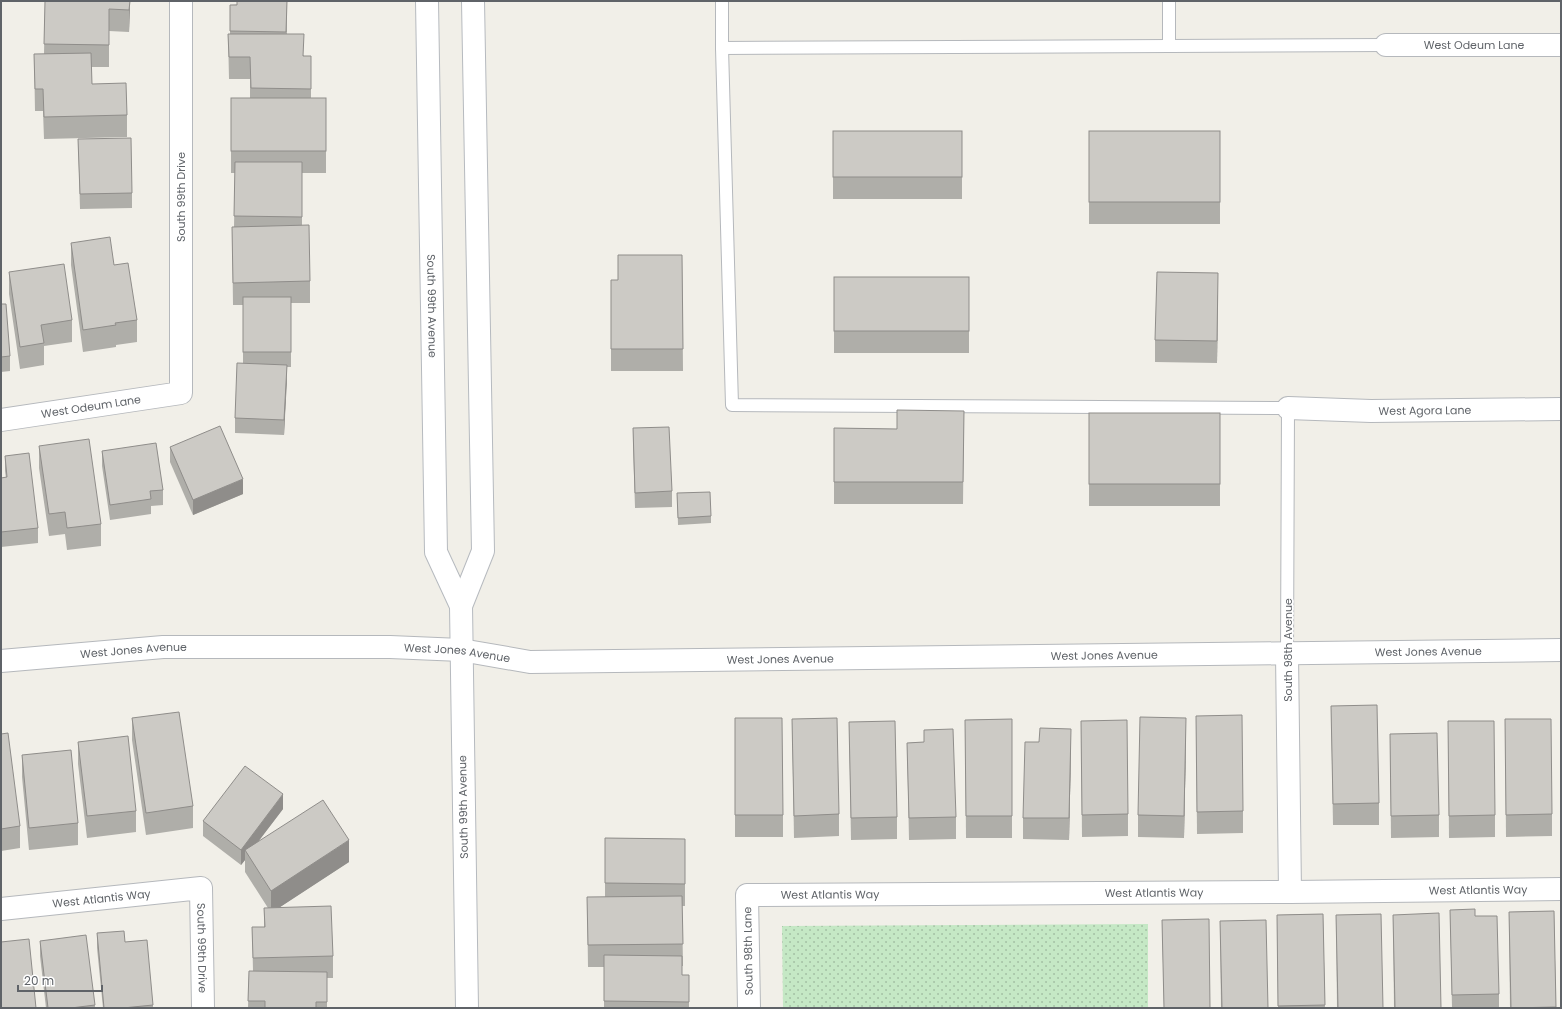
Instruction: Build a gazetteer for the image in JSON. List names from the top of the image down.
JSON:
{
  "streets": {
    "street": [
      "West Odeum Lane",
      "South 99th Drive",
      "South 99th Avenue",
      "West Agora Lane",
      "West Jones Avenue",
      "South 98th Avenue",
      "West Atlantis Way",
      "South 98th Lane"
    ]
  },
  "crossings": [
    ["West Odeum Lane", "South 99th Drive"],
    ["South 99th Drive", "West Atlantis Way"],
    ["South 99th Avenue", "West Jones Avenue"],
    ["West Agora Lane", "South 98th Avenue"],
    ["West Jones Avenue", "South 98th Avenue"],
    ["South 98th Avenue", "West Atlantis Way"],
    ["West Atlantis Way", "South 98th Lane"]
  ],
  "scale_bar": "20 m"
}
